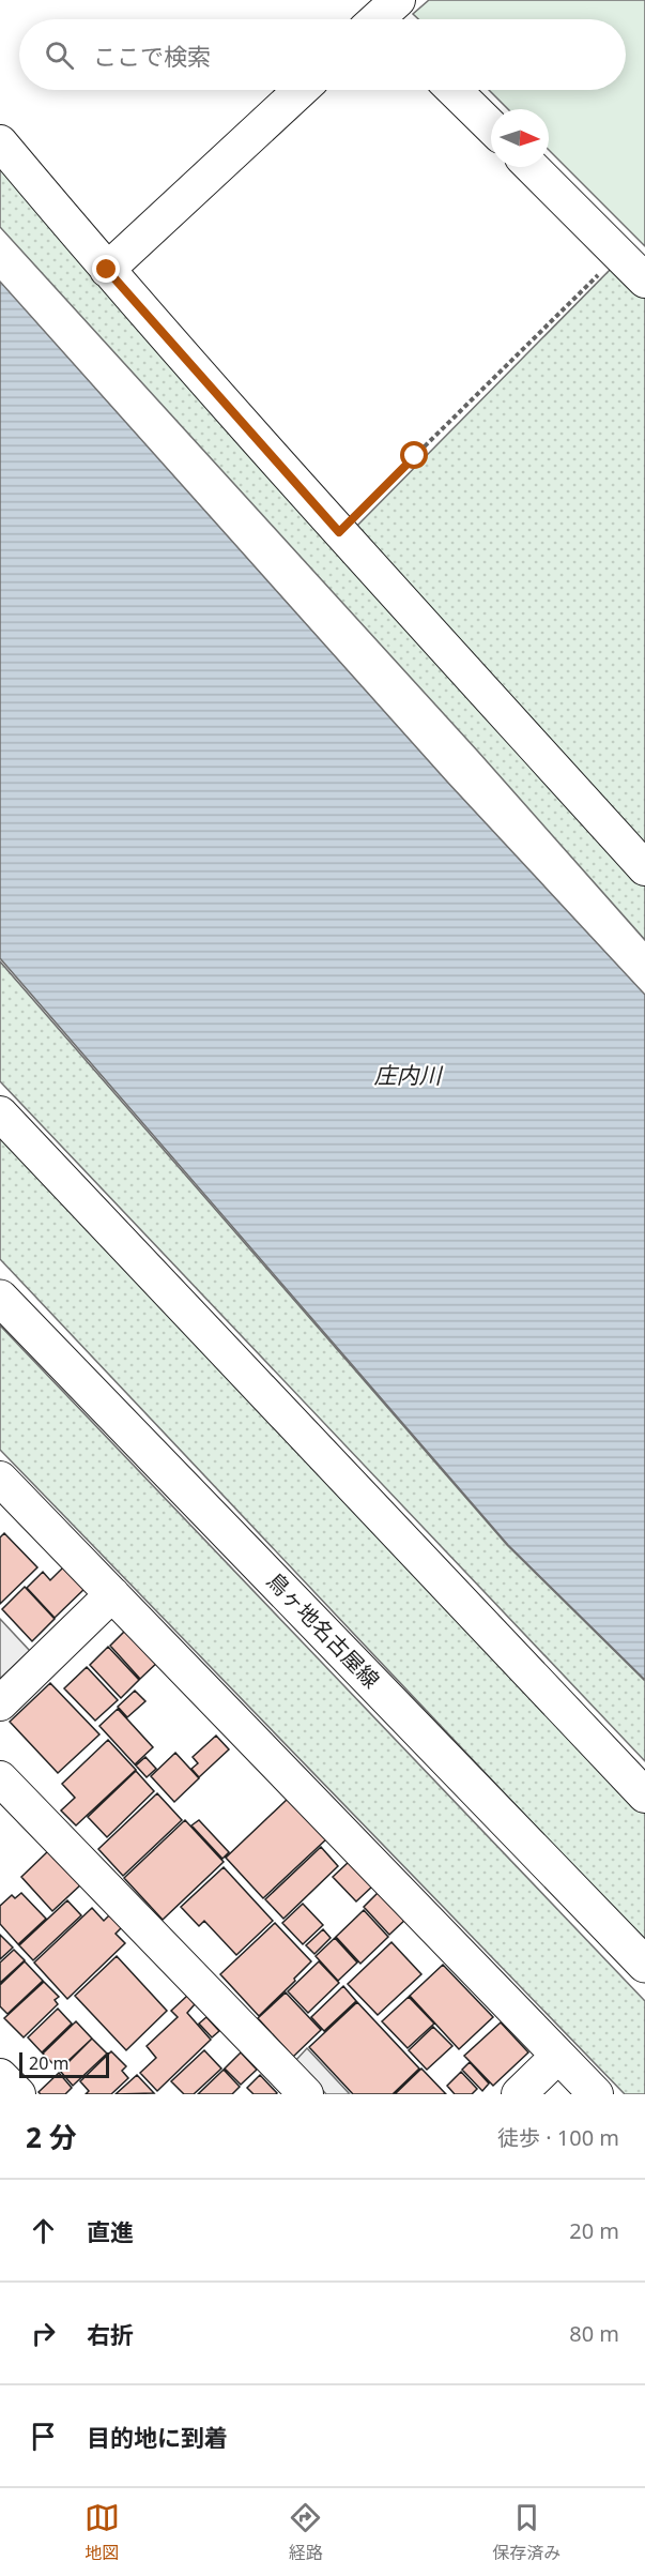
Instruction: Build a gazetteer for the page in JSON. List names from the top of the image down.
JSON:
{
  "streets": {
    "main road": ["鳥ヶ地名古屋線"]
  },
  "water": ["庄内川"],
  "scale_bar": "20 m",
  "north": "right",
  "page": {
    "search": "ここで検索",
    "scale": "20 m",
    "heading": ["2 分", "徒歩 · 100 m"],
    "list": [
      ["直進", "20 m"],
      ["右折", "80 m"],
      "目的地に到着"
    ],
    "nav": ["地図", "経路", "保存済み"]
  }
}
